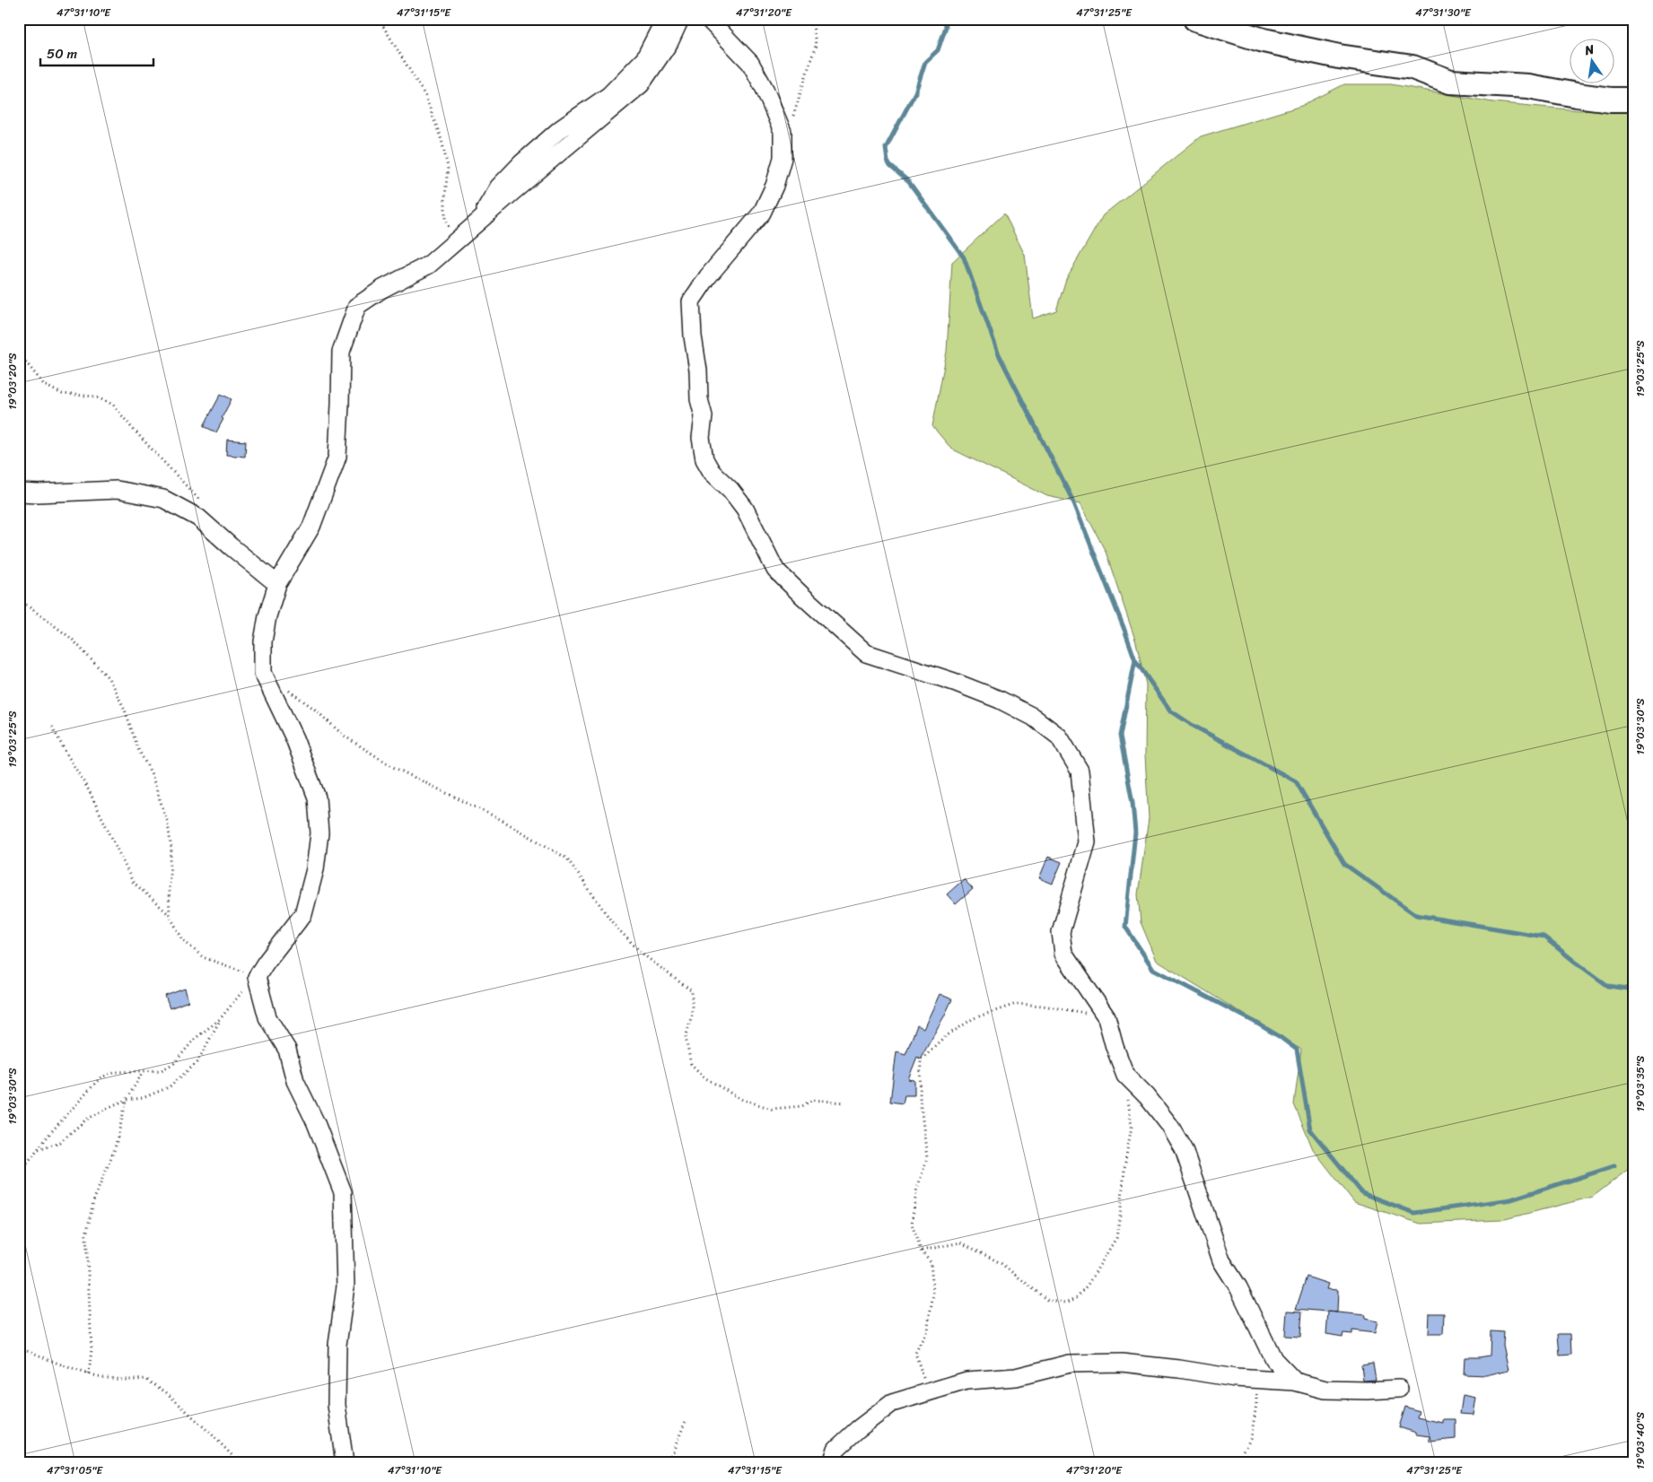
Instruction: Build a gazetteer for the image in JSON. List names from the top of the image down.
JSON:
{
  "scale_bar": "50 m",
  "north": "top",
  "coordinates": [
    "47°31'10\"E",
    "47°31'15\"E",
    "47°31'20\"E",
    "47°31'25\"E",
    "47°31'30\"E",
    "19°03'25\"S",
    "19°03'20\"S",
    "19°03'30\"S",
    "19°03'35\"S",
    "19°03'40\"S",
    "47°31'05\"E"
  ]
}
